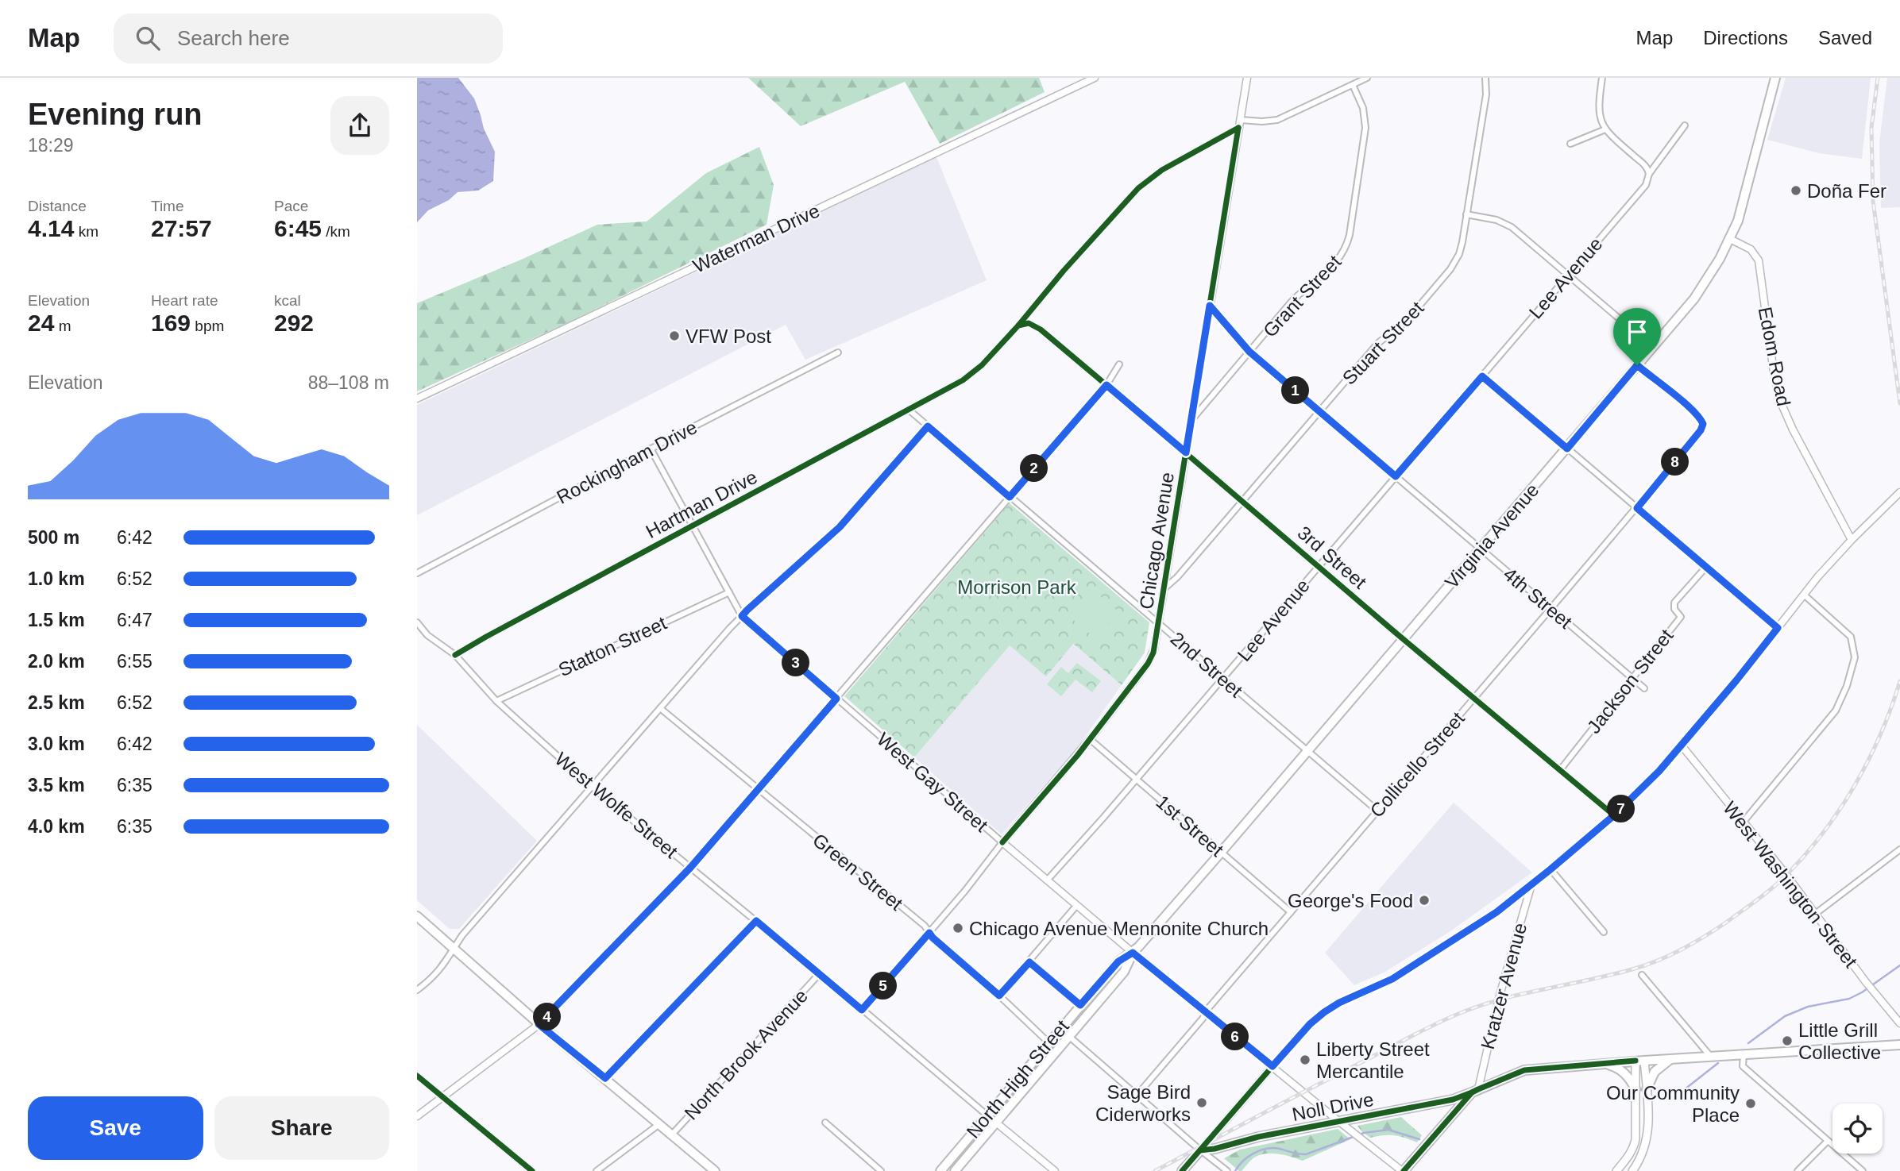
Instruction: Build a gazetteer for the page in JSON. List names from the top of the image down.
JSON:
{
  "streets": {
    "main road": ["Virginia Avenue", "North High Street", "Noll Drive"],
    "street": [
      "Waterman Drive",
      "Lee Avenue",
      "Grant Street",
      "Stuart Street",
      "Edom Road",
      "Rockingham Drive",
      "Hartman Drive",
      "Chicago Avenue",
      "3rd Street",
      "4th Street",
      "Statton Street",
      "2nd Street",
      "Jackson Street",
      "Collicello Street",
      "West Gay Street",
      "West Wolfe Street",
      "1st Street",
      "Green Street",
      "West Washington Street",
      "Kratzer Avenue",
      "North Brook Avenue"
    ]
  },
  "crossings": [
    ["Lee Avenue", "3rd Street"],
    ["Lee Avenue", "4th Street"],
    ["Lee Avenue", "2nd Street"],
    ["Lee Avenue", "West Gay Street"],
    ["Lee Avenue", "1st Street"],
    ["Grant Street", "Chicago Avenue"],
    ["Grant Street", "4th Street"],
    ["Stuart Street", "Chicago Avenue"],
    ["Stuart Street", "3rd Street"],
    ["Stuart Street", "4th Street"],
    ["Edom Road", "Virginia Avenue"],
    ["Rockingham Drive", "West Gay Street"],
    ["Hartman Drive", "3rd Street"],
    ["Hartman Drive", "2nd Street"],
    ["Hartman Drive", "West Gay Street"],
    ["Hartman Drive", "West Wolfe Street"],
    ["Virginia Avenue", "3rd Street"],
    ["Virginia Avenue", "4th Street"],
    ["Virginia Avenue", "2nd Street"],
    ["Virginia Avenue", "Collicello Street"],
    ["Virginia Avenue", "West Gay Street"],
    ["Virginia Avenue", "1st Street"],
    ["Virginia Avenue", "North High Street"],
    ["Chicago Avenue", "3rd Street"],
    ["Chicago Avenue", "4th Street"],
    ["Chicago Avenue", "2nd Street"],
    ["Chicago Avenue", "West Gay Street"],
    ["Chicago Avenue", "West Wolfe Street"],
    ["Chicago Avenue", "1st Street"],
    ["Chicago Avenue", "Green Street"],
    ["3rd Street", "Jackson Street"],
    ["3rd Street", "Collicello Street"],
    ["4th Street", "Jackson Street"],
    ["4th Street", "Collicello Street"],
    ["Statton Street", "West Gay Street"],
    ["Statton Street", "West Wolfe Street"],
    ["2nd Street", "Collicello Street"],
    ["Collicello Street", "West Gay Street"],
    ["Collicello Street", "1st Street"],
    ["West Gay Street", "North High Street"],
    ["West Gay Street", "Noll Drive"],
    ["West Wolfe Street", "North Brook Avenue"],
    ["West Wolfe Street", "North High Street"],
    ["Green Street", "North High Street"],
    ["Kratzer Avenue", "Noll Drive"]
  ],
  "parks": ["Morrison Park"],
  "places": [
    "Doña Fer",
    "VFW Post",
    "George's Food",
    "Chicago Avenue Mennonite Church",
    "Little Grill Collective",
    "Liberty Street Mercantile",
    "Sage Bird Ciderworks",
    "Our Community Place"
  ],
  "page": {
    "header": "Map",
    "search": "Search here",
    "nav": ["Map", "Directions", "Saved"],
    "heading": ["Evening run", "18:29"],
    "stats": [
      ["Distance", "4.14 km"],
      ["Time", "27:57"],
      ["Pace", "6:45 /km"],
      ["Elevation", "24 m"],
      ["Heart rate", "169 bpm"],
      ["kcal", "292"]
    ],
    "chart": ["Elevation", "88–108 m"],
    "pins": [
      "1",
      "8",
      "2",
      "3",
      "7",
      "5",
      "4",
      "6"
    ],
    "list": [
      {
        "name": "500 m",
        "note": "6:42"
      },
      {
        "name": "1.0 km",
        "note": "6:52"
      },
      {
        "name": "1.5 km",
        "note": "6:47"
      },
      {
        "name": "2.0 km",
        "note": "6:55"
      },
      {
        "name": "2.5 km",
        "note": "6:52"
      },
      {
        "name": "3.0 km",
        "note": "6:42"
      },
      {
        "name": "3.5 km",
        "note": "6:35"
      },
      {
        "name": "4.0 km",
        "note": "6:35"
      }
    ],
    "buttons": ["Save", "Share"]
  }
}
